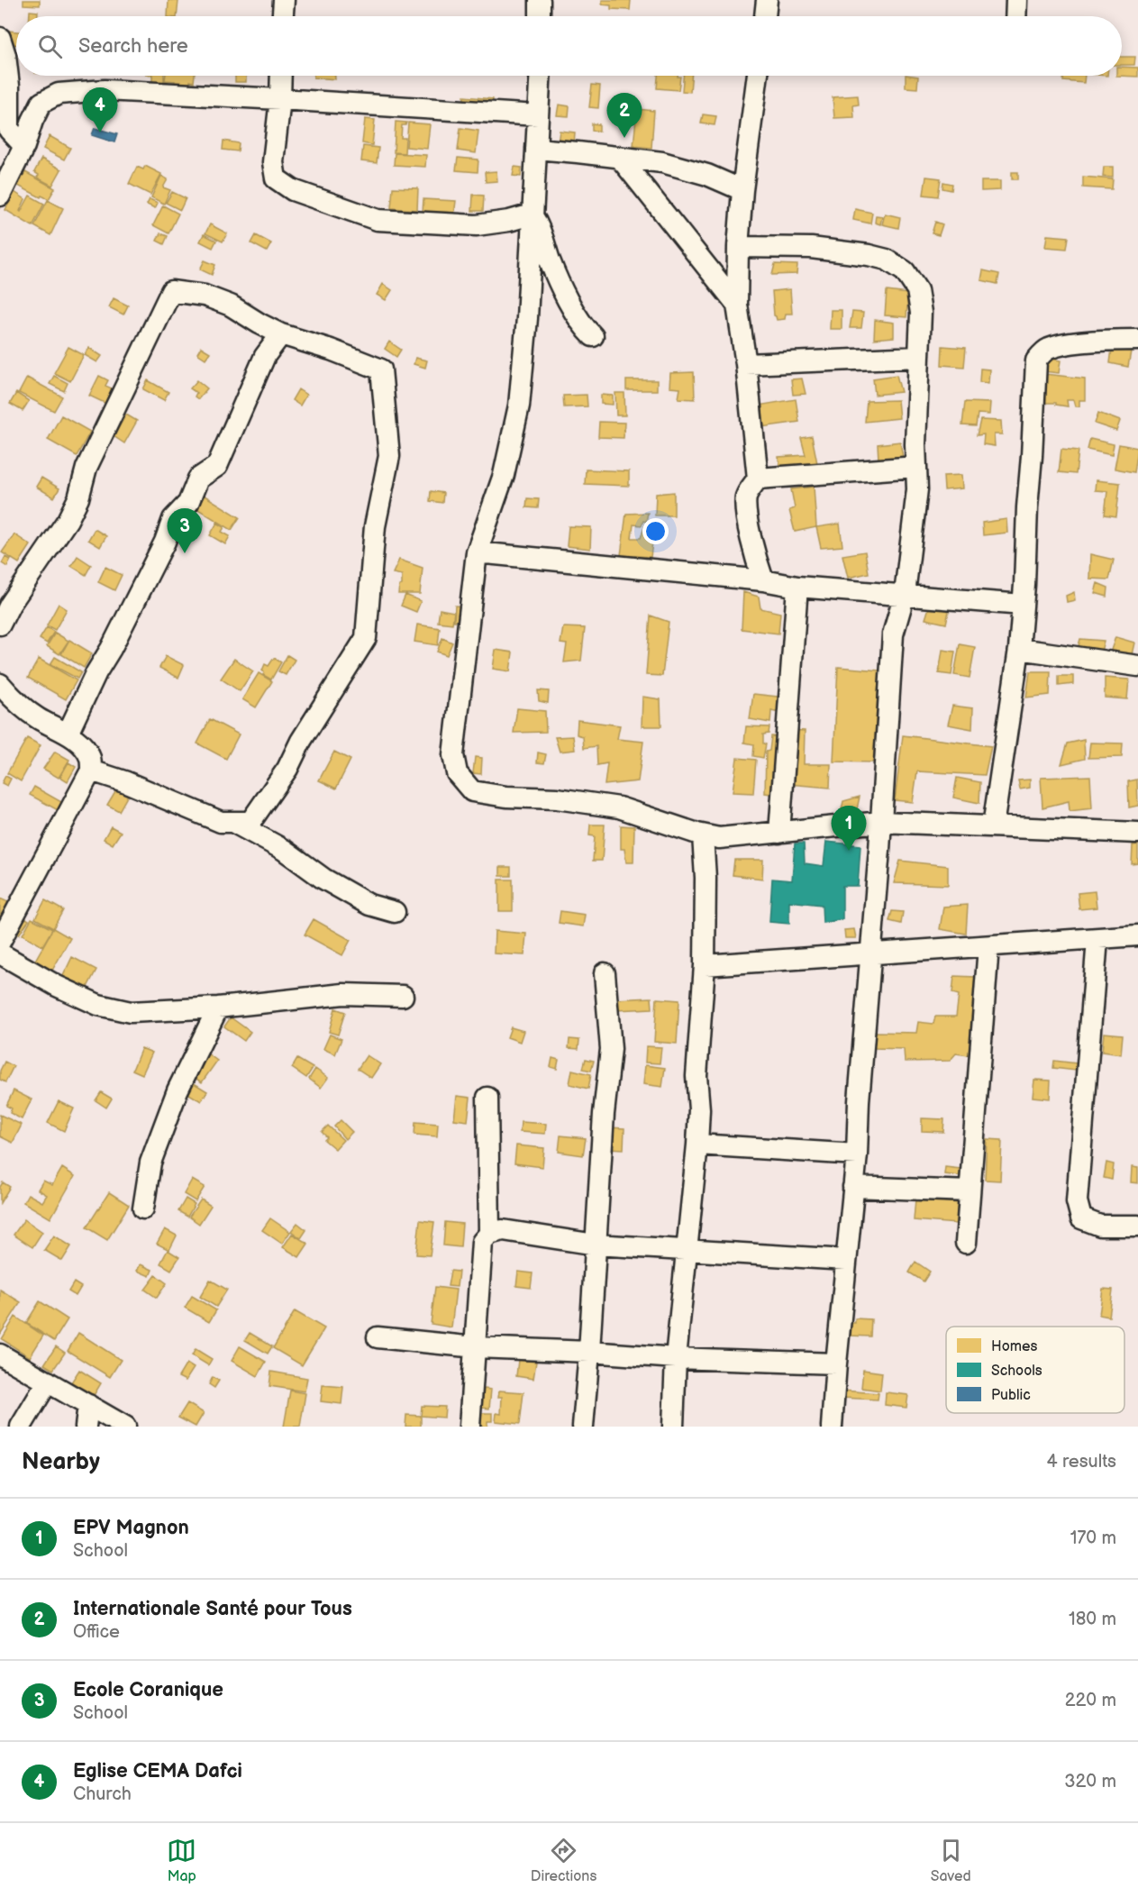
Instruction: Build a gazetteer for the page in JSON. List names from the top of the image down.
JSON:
{
  "legend": ["Homes", "Schools", "Public"],
  "page": {
    "search": "Search here",
    "pins": [
      "4",
      "2",
      "3",
      "1"
    ],
    "heading": ["Nearby", "4 results"],
    "list": [
      {
        "mark": "1",
        "name": "EPV Magnon",
        "note": "School",
        "value": "170 m"
      },
      {
        "mark": "2",
        "name": "Internationale Santé pour Tous",
        "note": "Office",
        "value": "180 m"
      },
      {
        "mark": "3",
        "name": "Ecole Coranique",
        "note": "School",
        "value": "220 m"
      },
      {
        "mark": "4",
        "name": "Eglise CEMA Dafci",
        "note": "Church",
        "value": "320 m"
      }
    ],
    "nav": ["Map", "Directions", "Saved"]
  }
}
